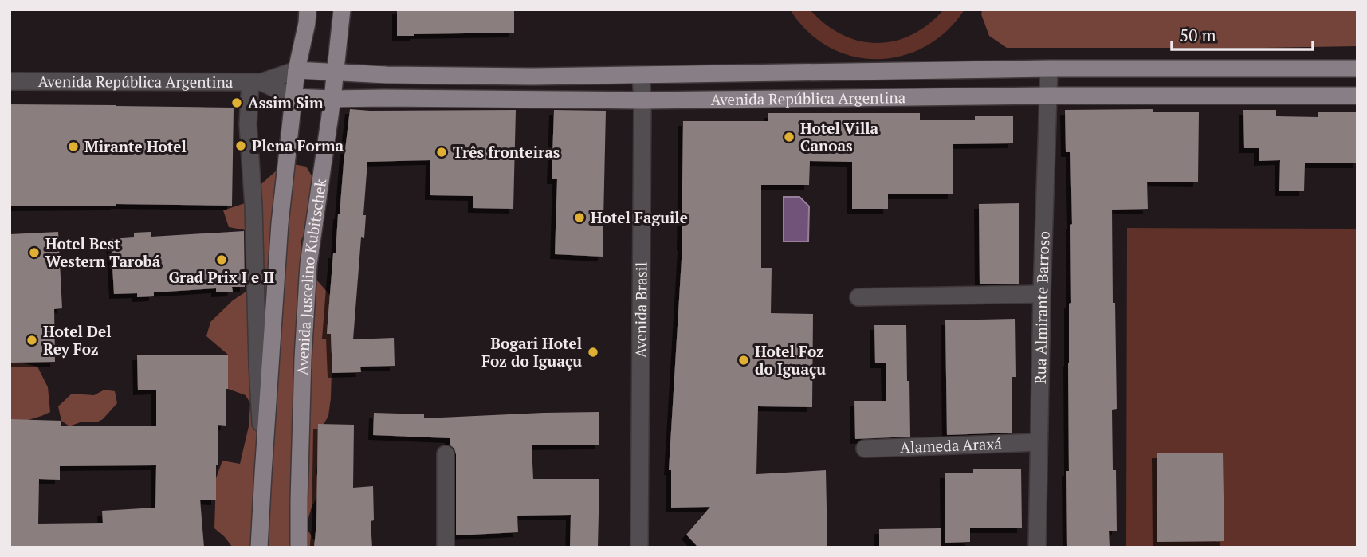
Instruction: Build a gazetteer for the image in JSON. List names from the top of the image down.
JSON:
{
  "streets": {
    "main road": ["Avenida República Argentina", "Avenida Juscelino Kubitschek"],
    "street": ["Rua Almirante Barroso", "Avenida Brasil", "Alameda Araxá"]
  },
  "crossings": [
    ["Avenida República Argentina", "Avenida Juscelino Kubitschek"],
    ["Avenida República Argentina", "Rua Almirante Barroso"],
    ["Avenida República Argentina", "Avenida Brasil"],
    ["Rua Almirante Barroso", "Alameda Araxá"]
  ],
  "places": [
    "Assim Sim",
    "Hotel Villa Canoas",
    "Plena Forma",
    "Mirante Hotel",
    "Três fronteiras",
    "Hotel Faguile",
    "Hotel Best Western Tarobá",
    "Grad Prix I e II",
    "Hotel Del Rey Foz",
    "Bogari Hotel Foz do Iguaçu",
    "Hotel Foz do Iguaçu"
  ],
  "scale_bar": "50 m"
}
